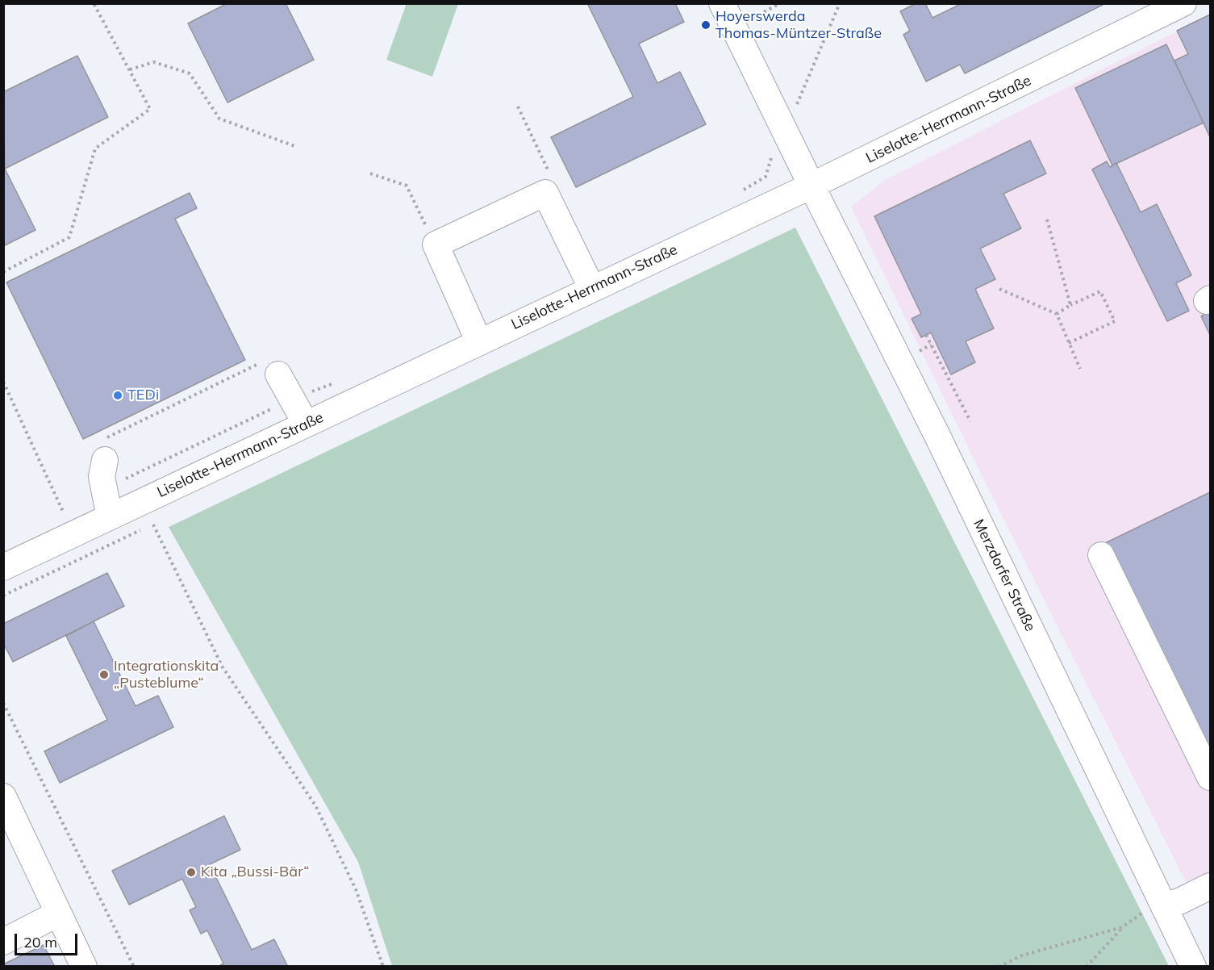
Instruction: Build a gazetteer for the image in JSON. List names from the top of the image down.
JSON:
{
  "streets": {
    "street": ["Liselotte-Herrmann-Straße", "Merzdorfer Straße"]
  },
  "crossings": [
    ["Liselotte-Herrmann-Straße", "Merzdorfer Straße"]
  ],
  "places": [
    "Hoyerswerda Thomas-Müntzer-Straße",
    "TEDi",
    "Integrationskita „Pusteblume“",
    "Kita „Bussi-Bär“"
  ],
  "scale_bar": "20 m"
}
